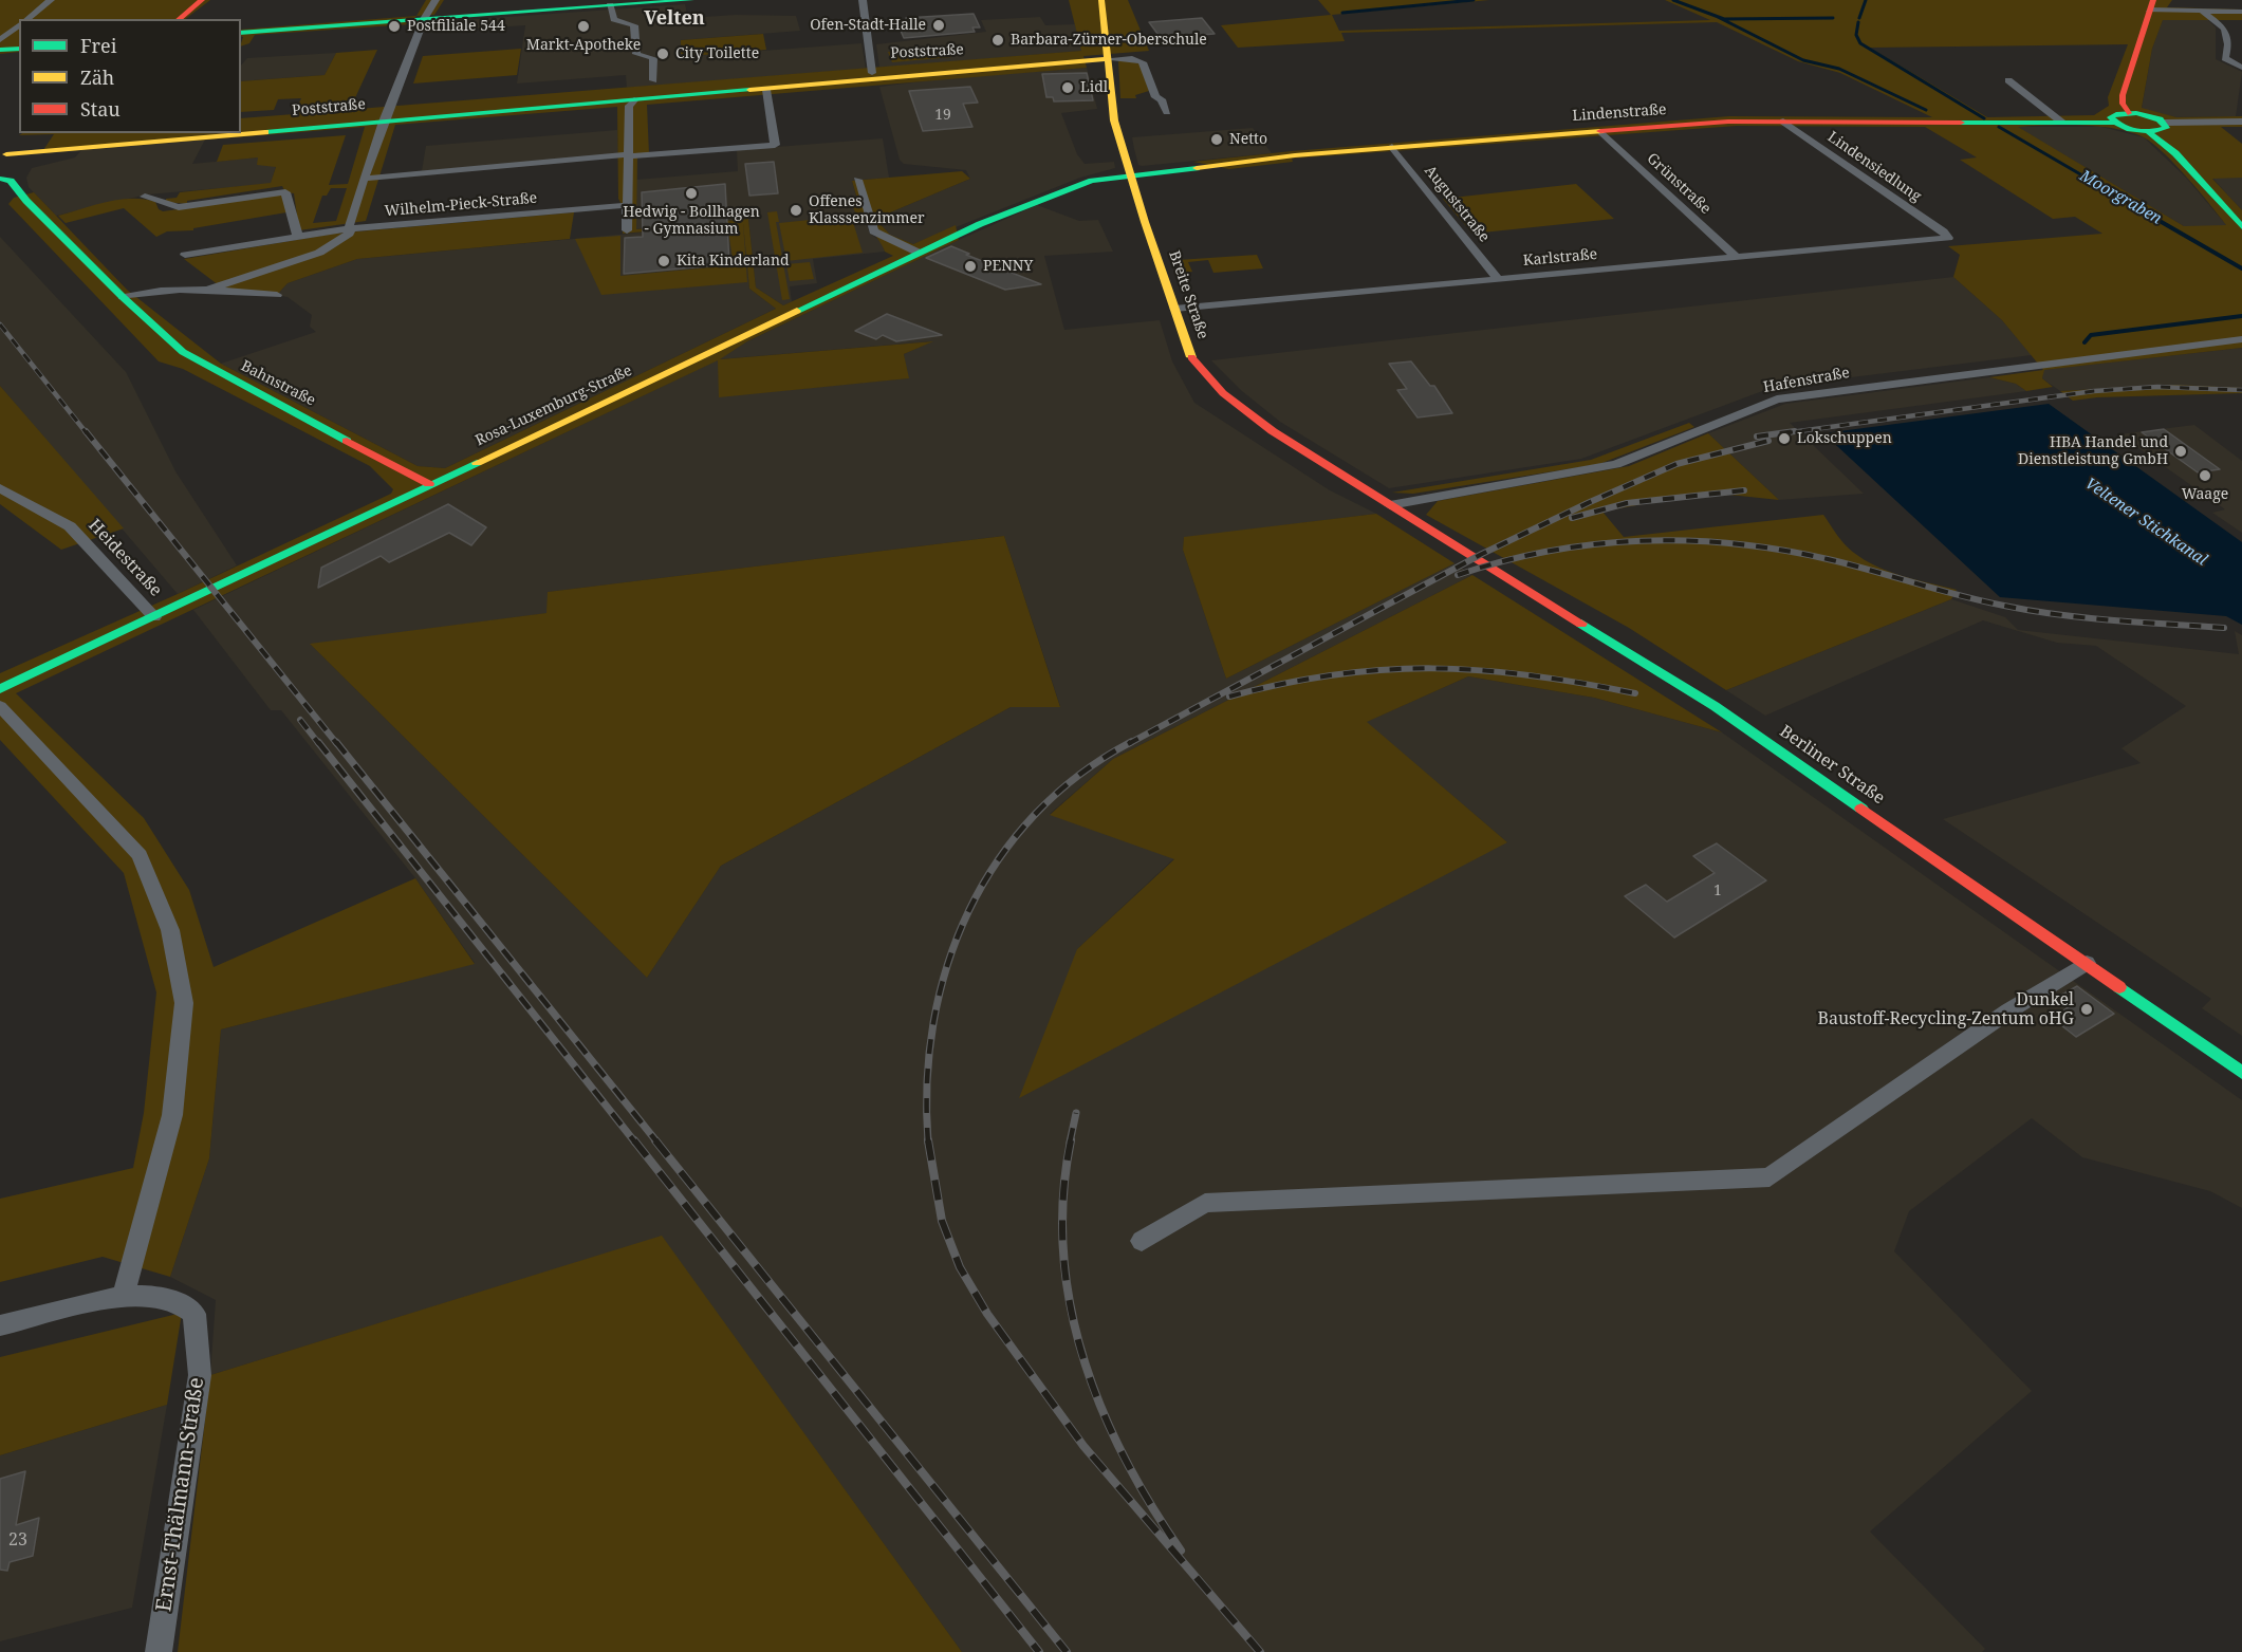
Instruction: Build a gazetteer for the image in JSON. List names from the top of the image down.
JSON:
{
  "streets": {
    "main road": [
      "Poststraße",
      "Lindenstraße",
      "Breite Straße",
      "Bahnstraße",
      "Rosa-Luxemburg-Straße",
      "Berliner Straße"
    ],
    "street": [
      "Lindensiedlung",
      "Grünstraße",
      "Auguststraße",
      "Wilhelm-Pieck-Straße",
      "Karlstraße",
      "Hafenstraße",
      "Heidestraße",
      "Ernst-Thälmann-Straße"
    ]
  },
  "crossings": [
    ["Poststraße", "Breite Straße"],
    ["Poststraße", "Bahnstraße"],
    ["Lindenstraße", "Lindensiedlung"],
    ["Lindenstraße", "Grünstraße"],
    ["Lindenstraße", "Auguststraße"],
    ["Lindenstraße", "Breite Straße"],
    ["Lindenstraße", "Rosa-Luxemburg-Straße"],
    ["Lindensiedlung", "Karlstraße"],
    ["Grünstraße", "Karlstraße"],
    ["Auguststraße", "Karlstraße"],
    ["Karlstraße", "Breite Straße"],
    ["Breite Straße", "Hafenstraße"],
    ["Breite Straße", "Rosa-Luxemburg-Straße"],
    ["Breite Straße", "Berliner Straße"],
    ["Hafenstraße", "Berliner Straße"],
    ["Bahnstraße", "Rosa-Luxemburg-Straße"],
    ["Rosa-Luxemburg-Straße", "Heidestraße"]
  ],
  "districts": ["Velten"],
  "water": ["Moorgraben", "Veltener Stichkanal"],
  "places": [
    "Ofen-Stadt-Halle",
    "Postfiliale 544",
    "Markt-Apotheke",
    "Barbara-Zürner-Oberschule",
    "City Toilette",
    "Lidl",
    "Netto",
    "Hedwig - Bollhagen - Gymnasium",
    "Offenes Klasssenzimmer",
    "Kita Kinderland",
    "PENNY",
    "Lokschuppen",
    "HBA Handel und Dienstleistung GmbH",
    "Waage",
    "Dunkel Baustoff-Recycling-Zentum oHG"
  ],
  "house_numbers": ["19", "1", "23"],
  "legend": ["Frei", "Zäh", "Stau"]
}
